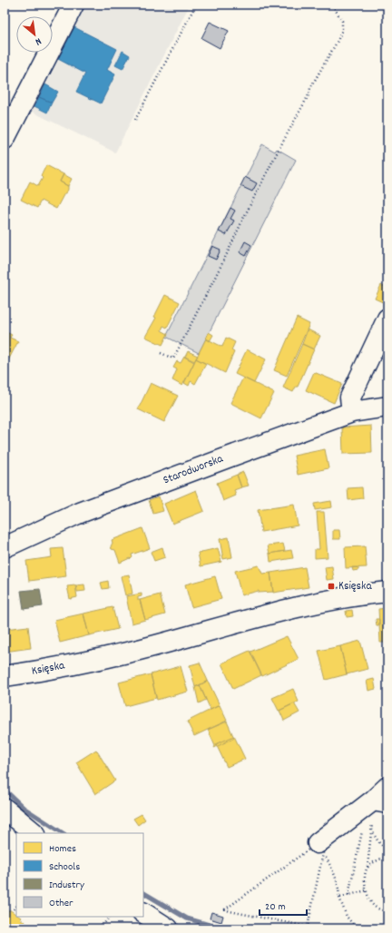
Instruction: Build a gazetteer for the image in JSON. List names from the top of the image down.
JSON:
{
  "streets": {
    "street": ["Starodworska", "Księska"]
  },
  "places": {
    "transit": ["Księska"]
  },
  "legend": [
    "Homes",
    "Schools",
    "Industry",
    "Other"
  ],
  "scale_bar": "20 m",
  "north": "bottom right"
}
